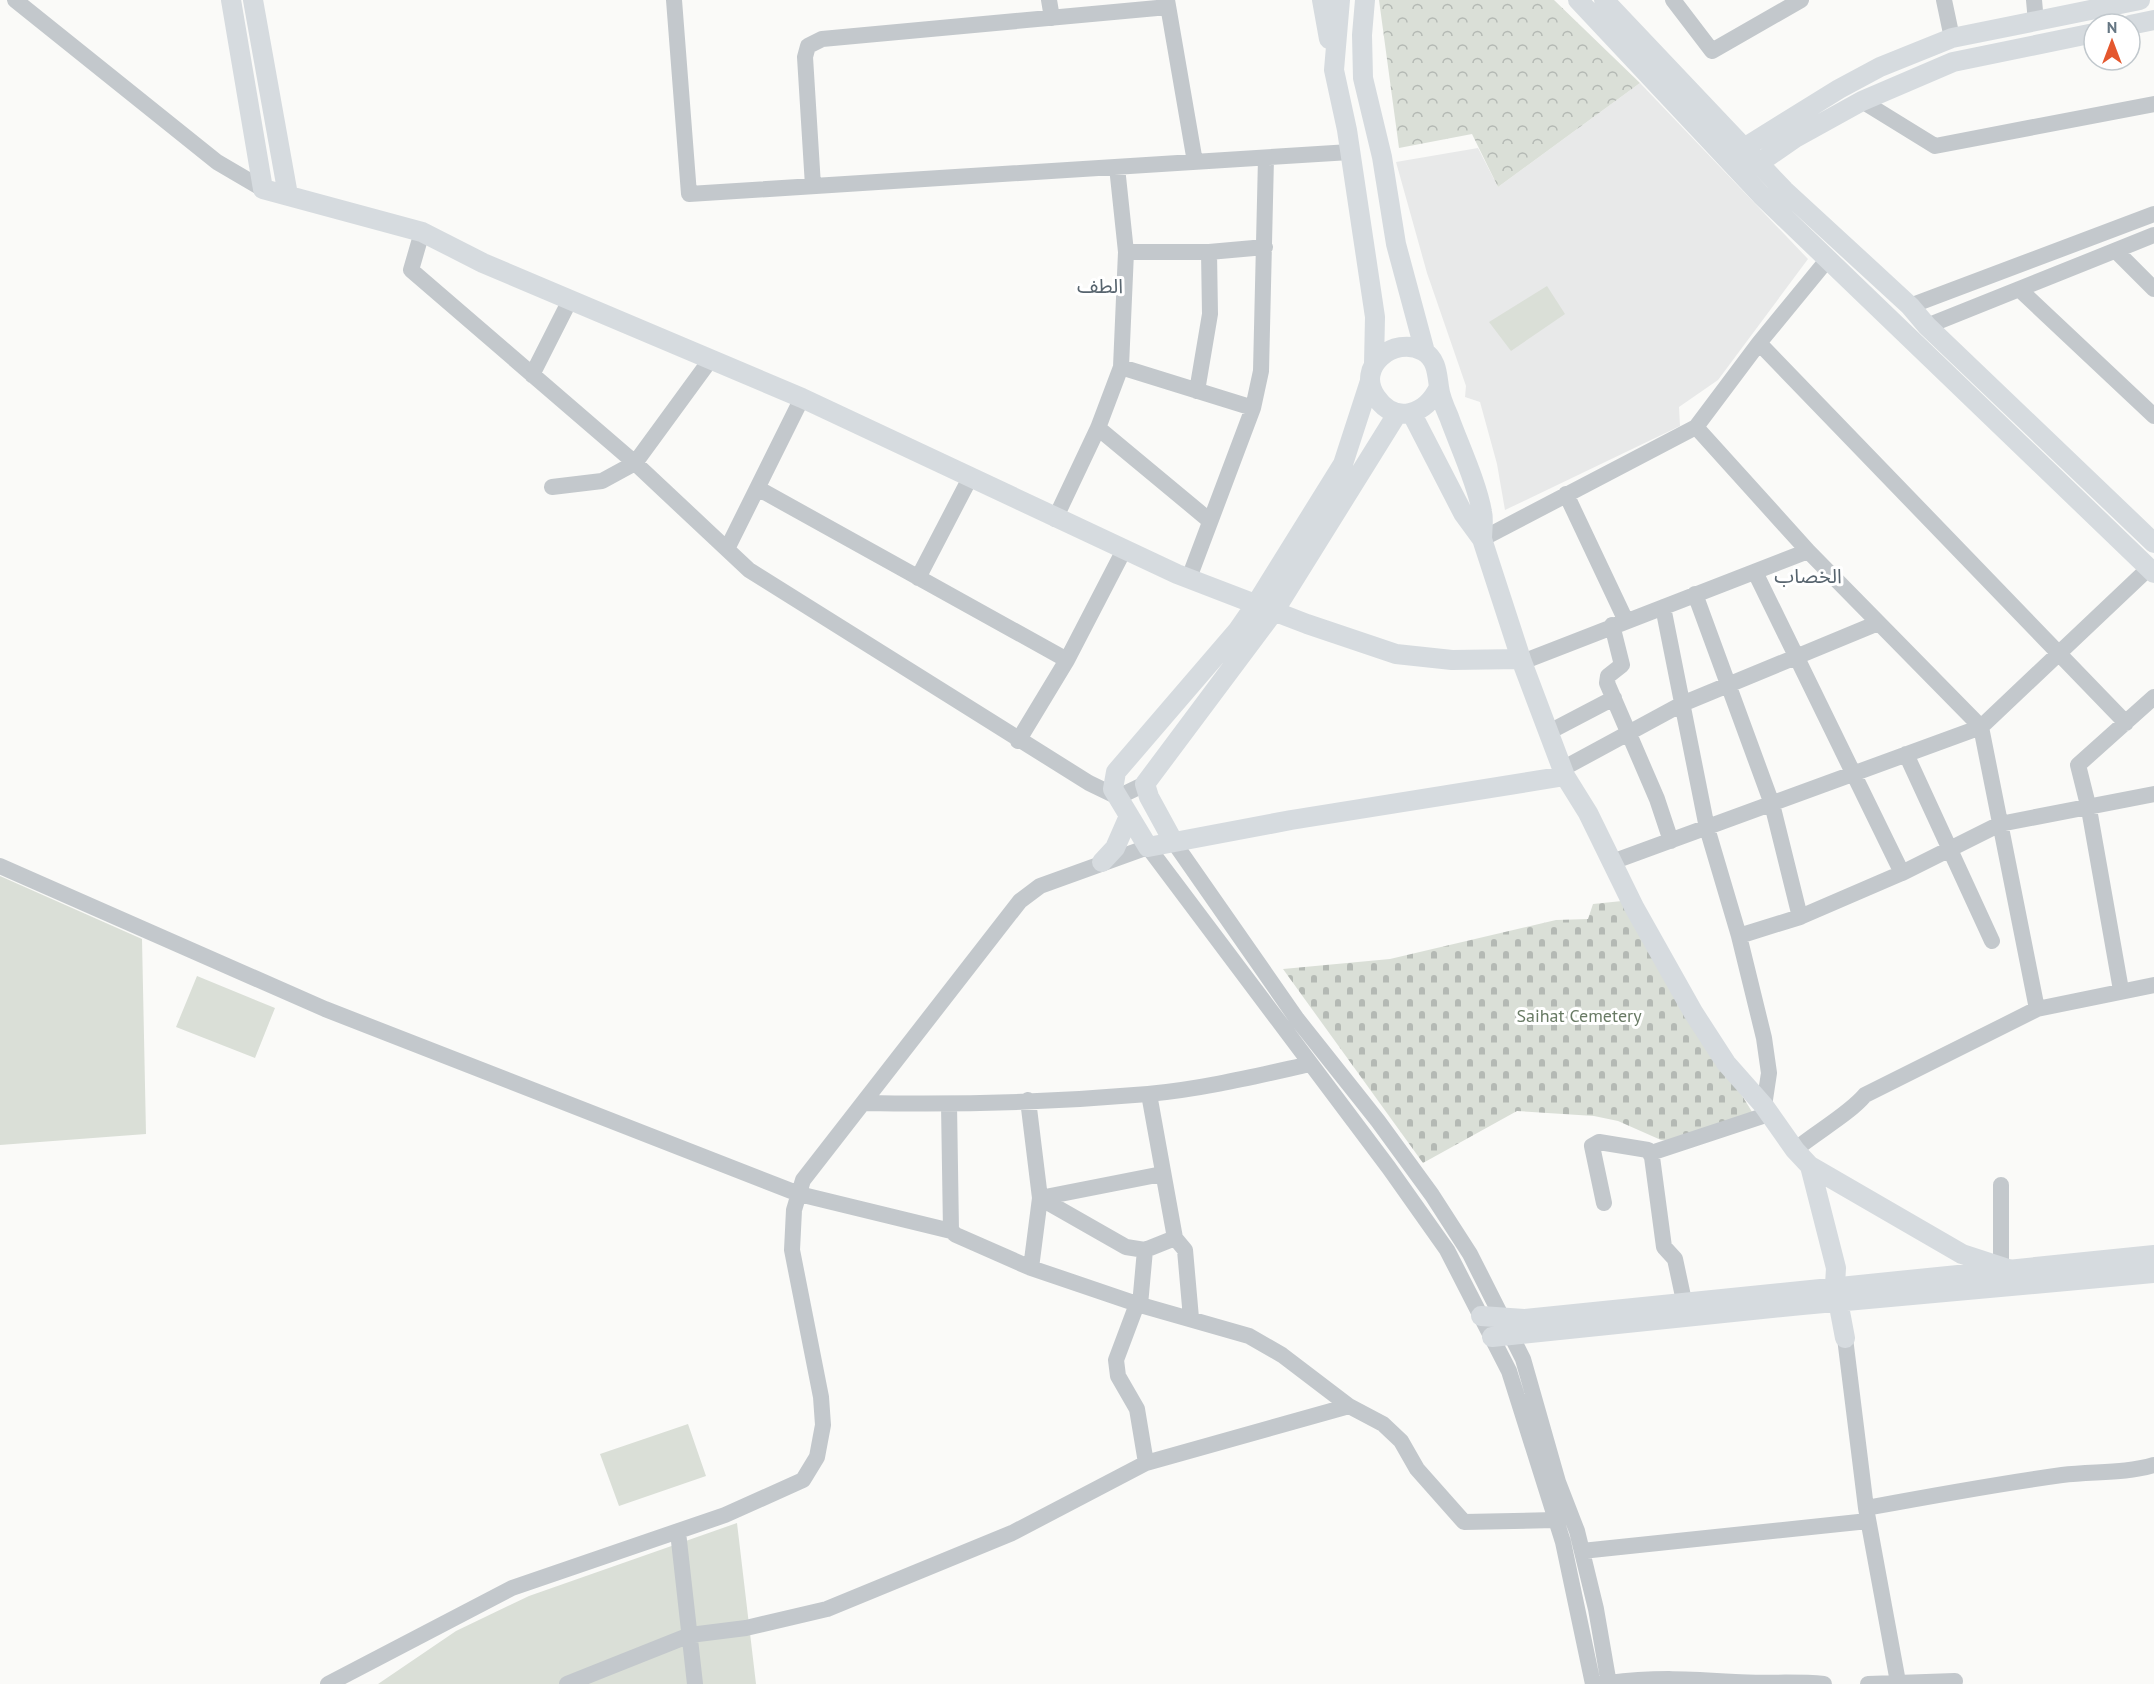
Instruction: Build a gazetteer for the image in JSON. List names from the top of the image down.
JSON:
{
  "districts": ["الطف", "الخصاب"],
  "parks": ["Saihat Cemetery"],
  "north": "top"
}
